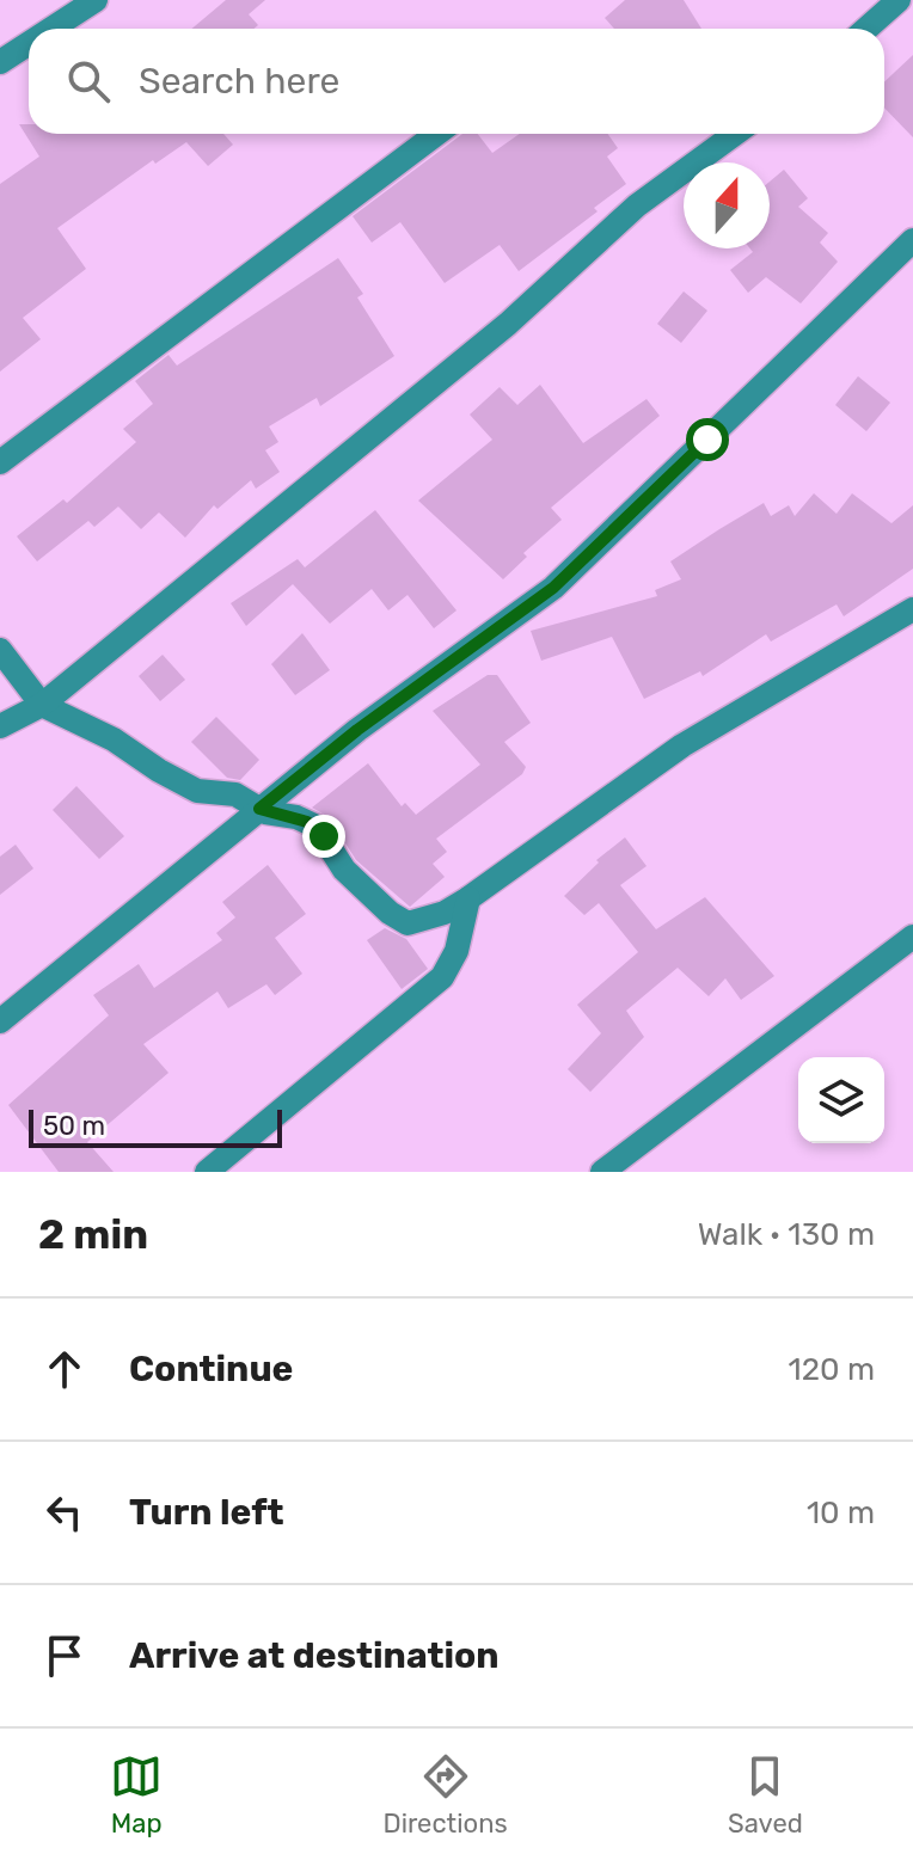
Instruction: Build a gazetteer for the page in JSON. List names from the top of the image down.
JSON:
{
  "scale_bar": "50 m",
  "north": "top",
  "page": {
    "search": "Search here",
    "scale": "50 m",
    "heading": ["2 min", "Walk · 130 m"],
    "list": [
      ["Continue", "120 m"],
      ["Turn left", "10 m"],
      "Arrive at destination"
    ],
    "nav": ["Map", "Directions", "Saved"]
  }
}
